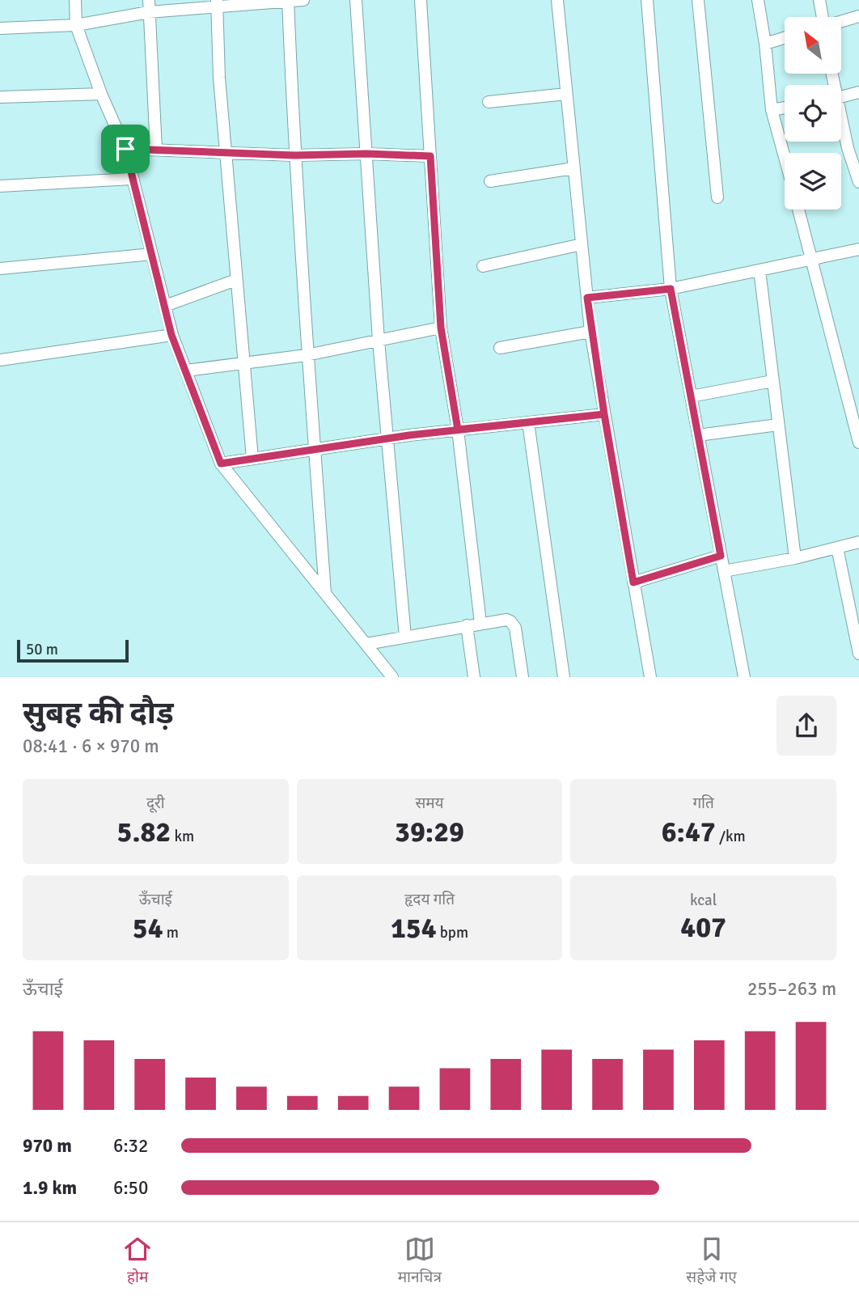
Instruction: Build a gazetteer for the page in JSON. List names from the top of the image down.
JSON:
{
  "scale_bar": "50 m",
  "north": "top left",
  "page": {
    "scale": "50 m",
    "heading": ["सुबह की दौड़", "08:41 · 6 × 970 m"],
    "stats": [
      ["दूरी", "5.82 km"],
      ["समय", "39:29"],
      ["गति", "6:47 /km"],
      ["ऊँचाई", "54 m"],
      ["हृदय गति", "154 bpm"],
      ["kcal", "407"]
    ],
    "chart": ["ऊँचाई", "255–263 m"],
    "list": [
      {
        "name": "970 m",
        "note": "6:32"
      },
      {
        "name": "1.9 km",
        "note": "6:50"
      }
    ],
    "tabs": ["होम", "मानचित्र", "सहेजे गए"]
  }
}
